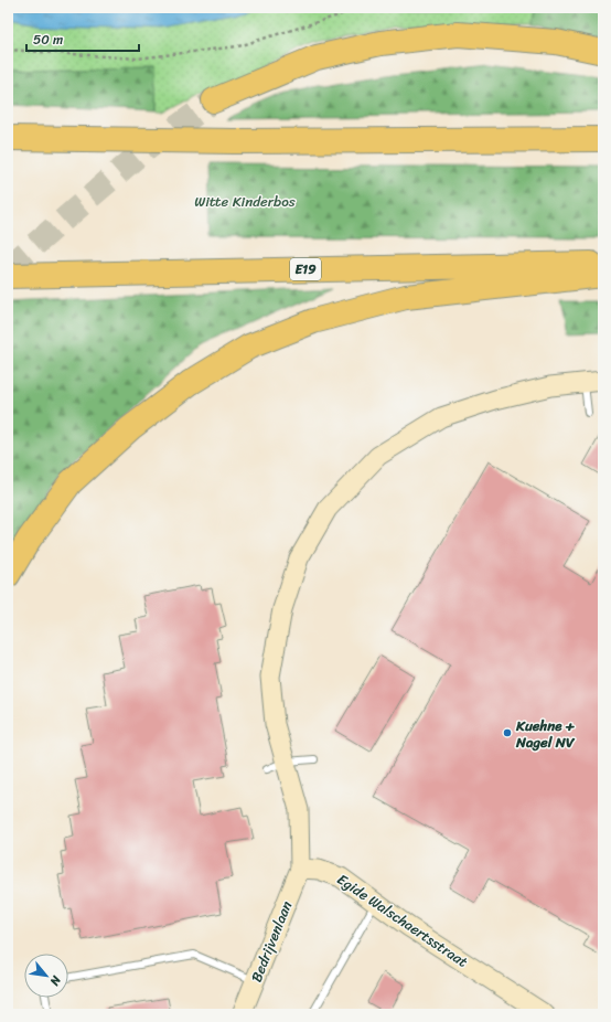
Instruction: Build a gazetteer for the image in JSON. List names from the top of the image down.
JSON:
{
  "streets": {
    "highway": ["E19"],
    "main road": ["Egide Walschaertsstraat", "Bedrijvenlaan"]
  },
  "crossings": [
    ["Egide Walschaertsstraat", "Bedrijvenlaan"]
  ],
  "parks": ["Witte Kinderbos"],
  "places": ["Kuehne + Nagel NV"],
  "scale_bar": "50 m",
  "north": "bottom right"
}
